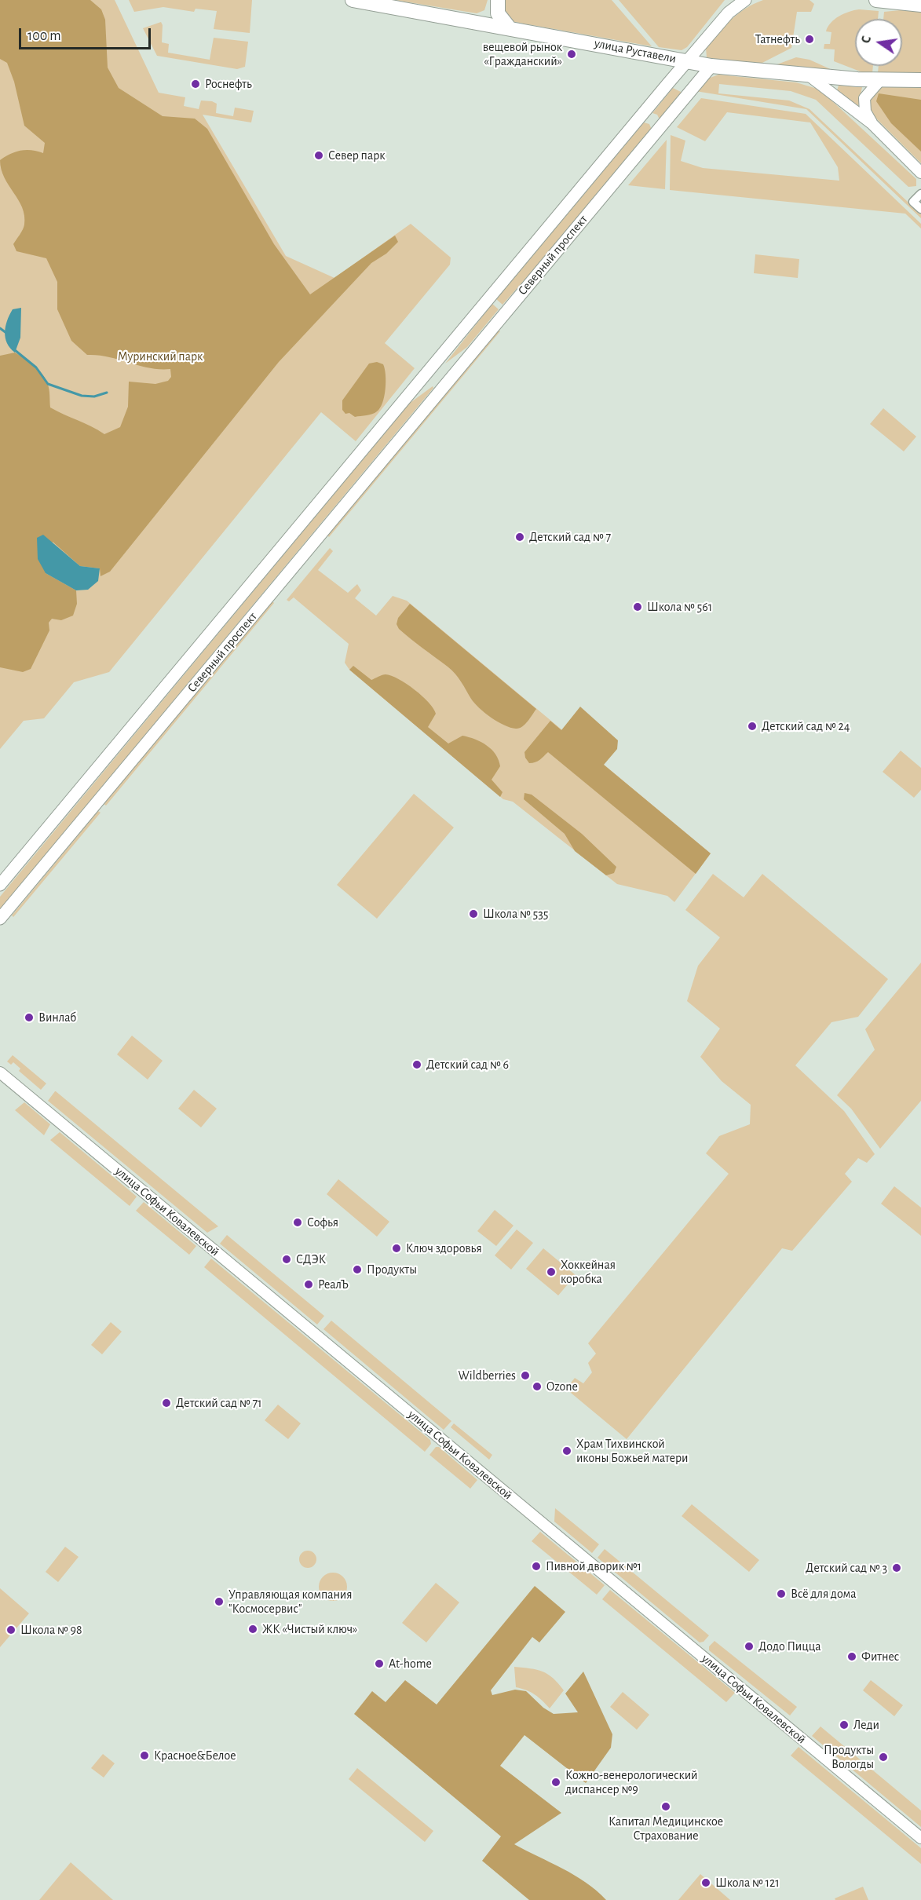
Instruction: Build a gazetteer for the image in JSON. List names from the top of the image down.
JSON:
{
  "streets": {
    "main road": ["улица Руставели", "Северный проспект"],
    "street": ["улица Софьи Ковалевской"]
  },
  "crossings": [
    ["улица Руставели", "Северный проспект"]
  ],
  "parks": ["Муринский парк"],
  "places": [
    "Татнефть",
    "вещевой рынок «Гражданский»",
    "Роснефть",
    "Север парк",
    "Детский сад № 7",
    "Школа № 561",
    "Детский сад № 24",
    "Школа № 535",
    "Винлаб",
    "Детский сад № 6",
    "Софья",
    "Ключ здоровья",
    "СДЭК",
    "Продукты",
    "Хоккейная коробка",
    "РеалЪ",
    "Wildberries",
    "Ozone",
    "Детский сад № 71",
    "Храм Тихвинской иконы Божьей матери",
    "Пивной дворик №1",
    "Детский сад № 3",
    "Всё для дома",
    "Управляющая компания \"Космосервис\"",
    "ЖК «Чистый ключ»",
    "Школа № 98",
    "Додо Пицца",
    "Фитнес",
    "At-home",
    "Леди",
    "Красное&Белое",
    "Продукты Вологды",
    "Кожно-венерологический диспансер №9",
    "Капитал Медицинское Страхование",
    "Школа № 121"
  ],
  "scale_bar": "100 m",
  "north": "left"
}
